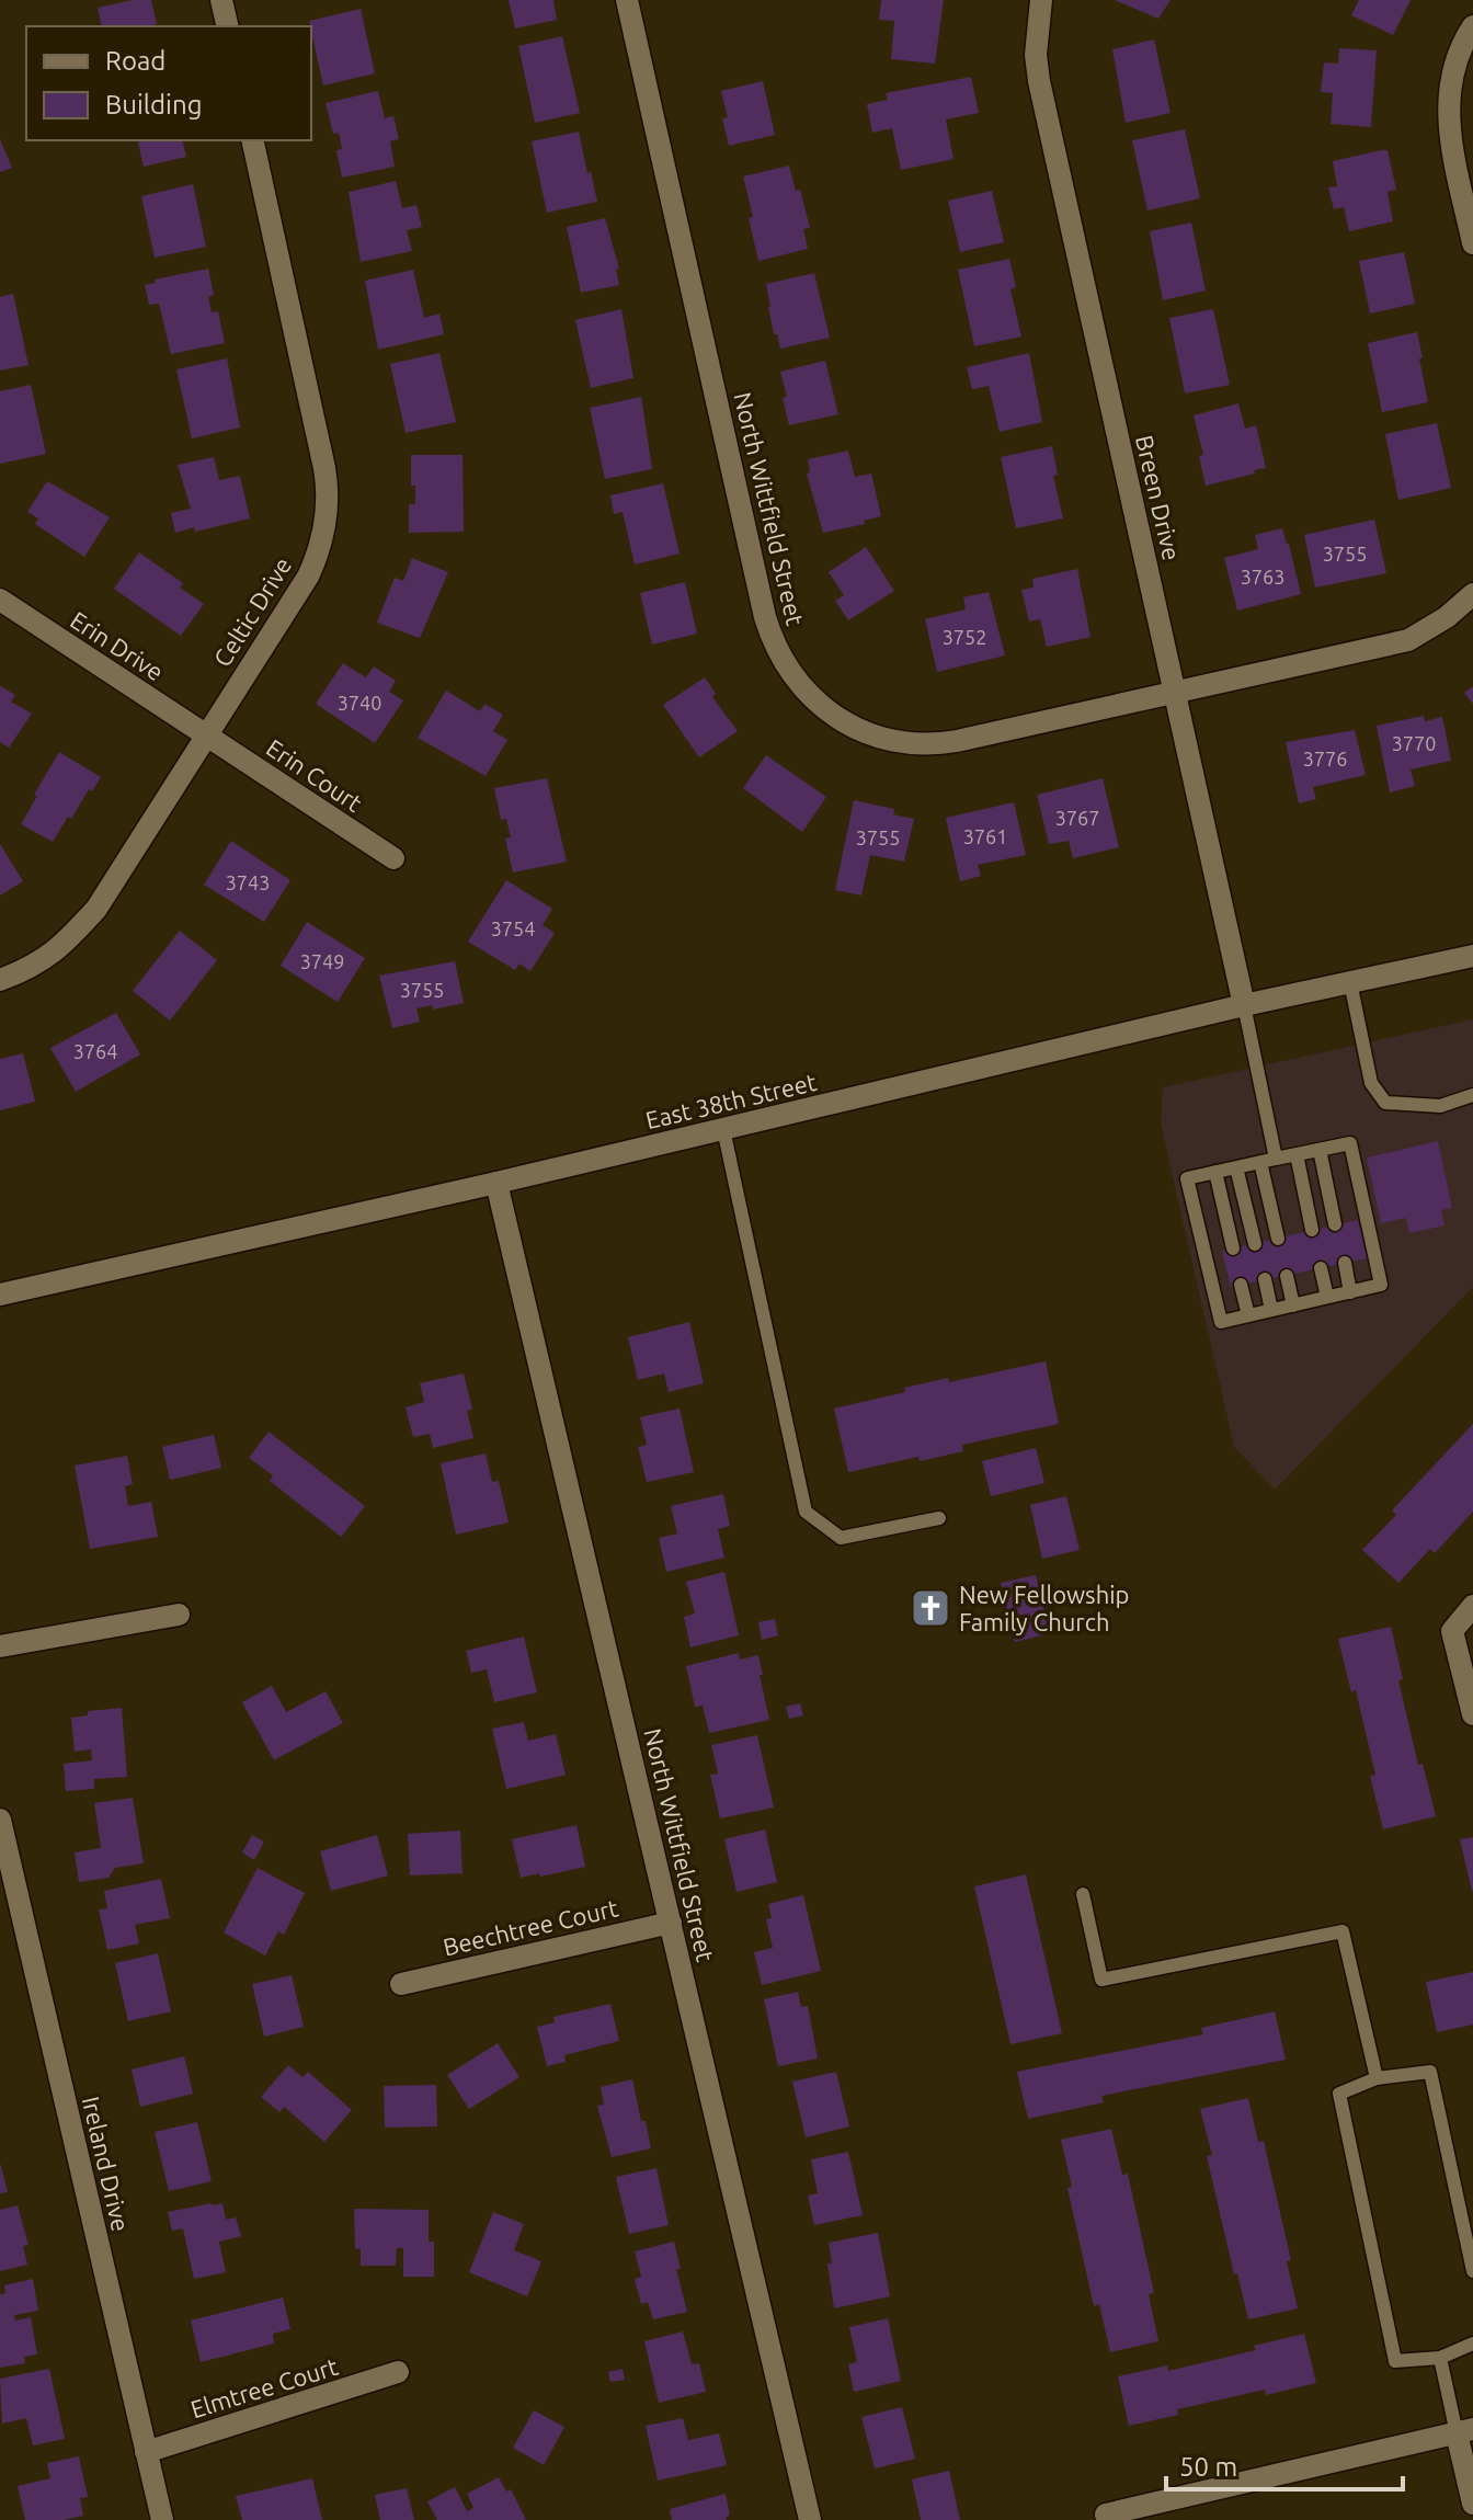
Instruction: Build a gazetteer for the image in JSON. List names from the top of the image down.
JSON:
{
  "streets": {
    "street": [
      "Breen Drive",
      "North Wittfield Street",
      "Celtic Drive",
      "Erin Drive",
      "Erin Court",
      "East 38th Street",
      "Beechtree Court",
      "Ireland Drive",
      "Elmtree Court"
    ]
  },
  "crossings": [
    ["Breen Drive", "North Wittfield Street"],
    ["Breen Drive", "East 38th Street"],
    ["North Wittfield Street", "East 38th Street"],
    ["North Wittfield Street", "Beechtree Court"],
    ["Celtic Drive", "Erin Drive"],
    ["Celtic Drive", "Erin Court"],
    ["Erin Drive", "Erin Court"],
    ["Ireland Drive", "Elmtree Court"]
  ],
  "places": {
    "church": ["New Fellowship Family Church"]
  },
  "house_numbers": [
    "3755",
    "3763",
    "3752",
    "3740",
    "3770",
    "3776",
    "3767",
    "3761",
    "3755",
    "3743",
    "3754",
    "3749",
    "3755",
    "3764"
  ],
  "legend": ["Road", "Building"],
  "scale_bar": "50 m"
}
